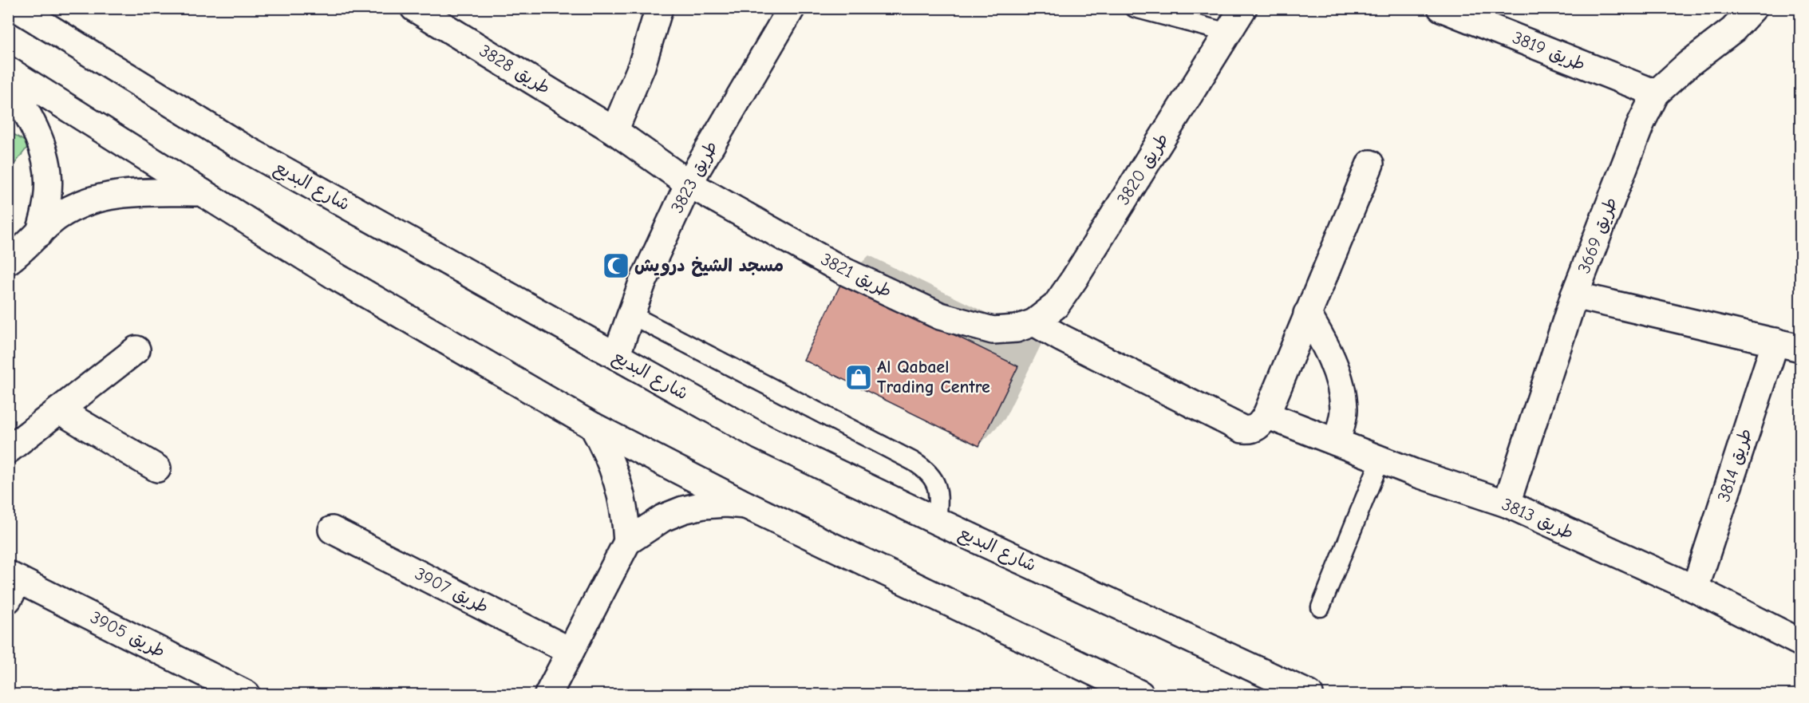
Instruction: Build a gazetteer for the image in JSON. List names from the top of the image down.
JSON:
{
  "streets": {
    "street": [
      "طريق 3819",
      "طريق 3828",
      "طريق 3820",
      "طريق 3823",
      "شارع البديع",
      "طريق 3669",
      "طريق 3821",
      "طريق 3814",
      "طريق 3813",
      "طريق 3907",
      "طريق 3905"
    ]
  },
  "crossings": [
    ["طريق 3819", "طريق 3669"],
    ["طريق 3828", "طريق 3823"],
    ["طريق 3828", "طريق 3821"],
    ["طريق 3820", "طريق 3821"],
    ["طريق 3823", "شارع البديع"],
    ["طريق 3823", "طريق 3821"],
    ["طريق 3669", "طريق 3813"],
    ["طريق 3814", "طريق 3813"]
  ],
  "places": {
    "mosque": ["مسجد الشيخ درويش"],
    "shop": ["Al Qabael Trading Centre"]
  }
}
